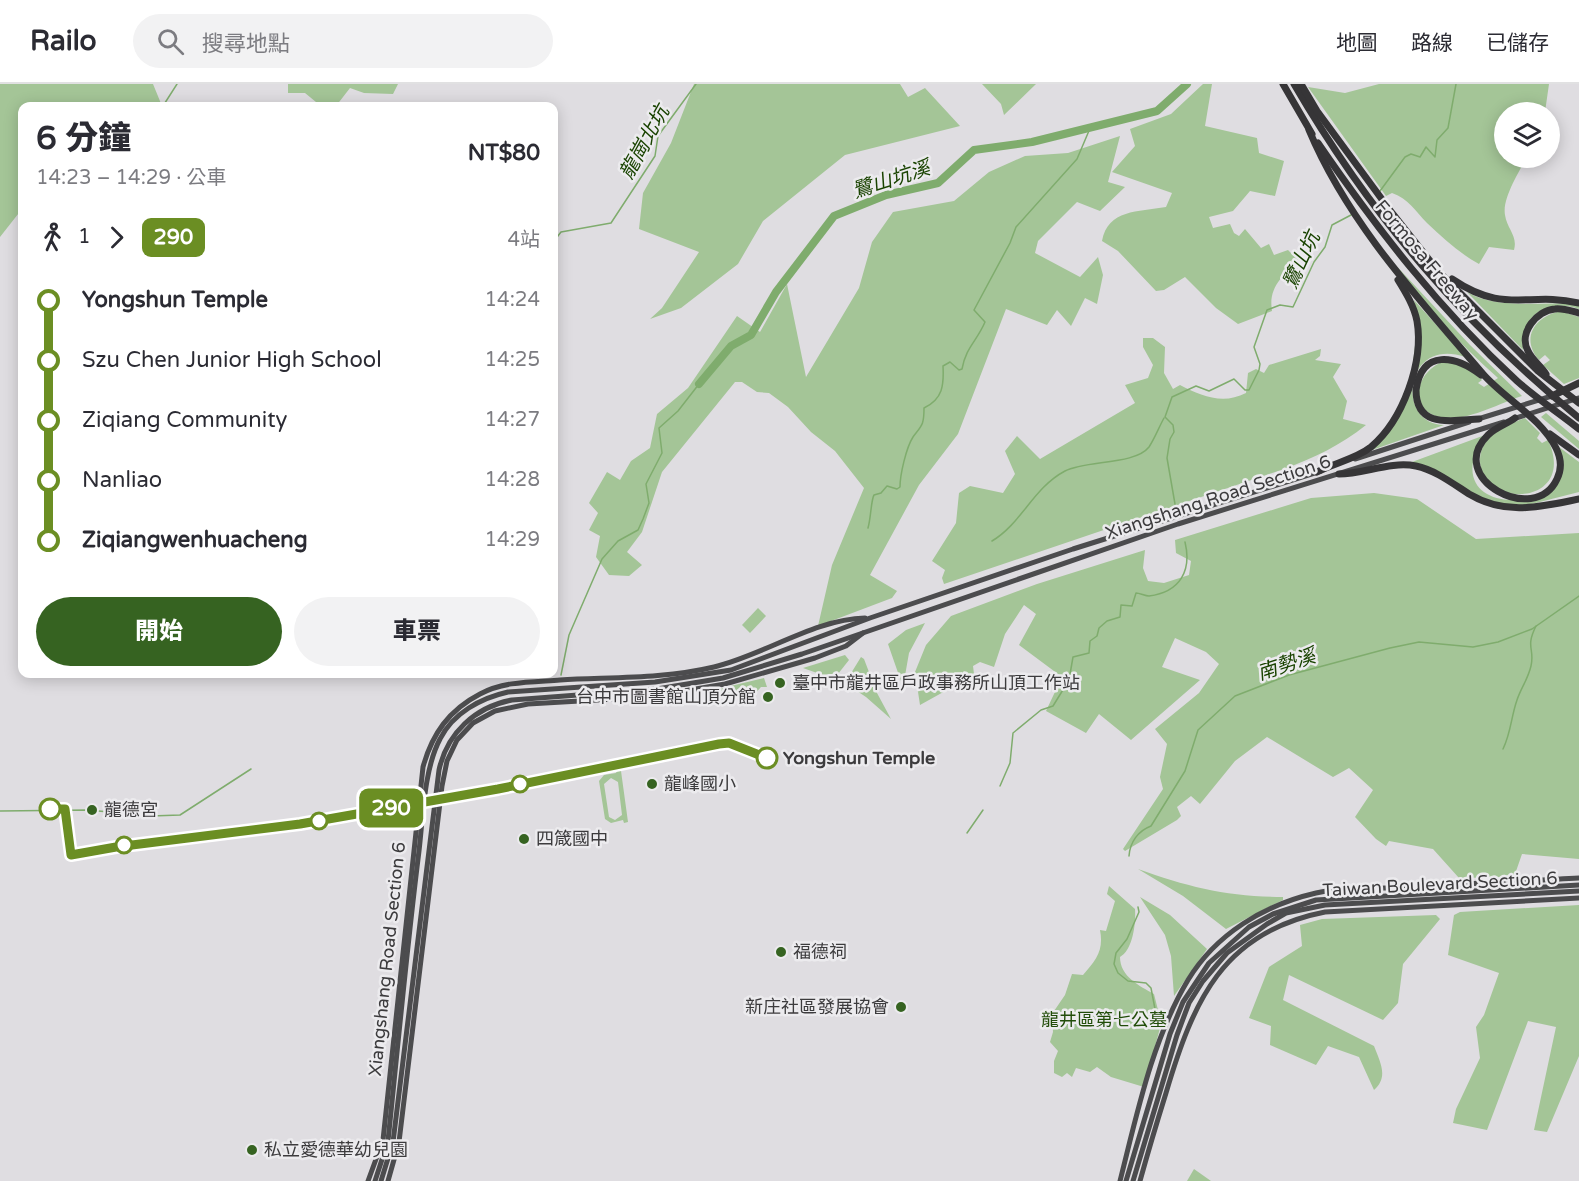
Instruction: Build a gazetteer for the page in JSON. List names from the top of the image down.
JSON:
{
  "streets": {
    "highway": ["Formosa Freeway"],
    "main road": ["Xiangshang Road Section 6", "Taiwan Boulevard Section 6"]
  },
  "water": [
    "龍崗北坑",
    "鷺山坑溪",
    "鷺山坑",
    "南勢溪"
  ],
  "parks": ["龍井區第七公墓"],
  "places": [
    "臺中市龍井區戶政事務所山頂工作站",
    "台中市圖書館山頂分館",
    "Yongshun Temple",
    "龍峰國小",
    "龍德宮",
    "四箴國中",
    "福德祠",
    "新庄社區發展協會",
    "私立愛德華幼兒園"
  ],
  "lines": ["bus line 290"],
  "page": {
    "header": "Railo",
    "search": "搜尋地點",
    "nav": ["地圖", "路線", "已儲存"],
    "on_map": "290",
    "heading": ["6 分鐘", "14:23 – 14:29 · 公車", "NT$80"],
    "legs": ["1", "290", "4站"],
    "list": [
      {
        "name": "Yongshun Temple",
        "value": "14:24"
      },
      {
        "name": "Szu Chen Junior High School",
        "value": "14:25"
      },
      {
        "name": "Ziqiang Community",
        "value": "14:27"
      },
      {
        "name": "Nanliao",
        "value": "14:28"
      },
      {
        "name": "Ziqiangwenhuacheng",
        "value": "14:29"
      }
    ],
    "buttons": ["開始", "車票"]
  }
}
